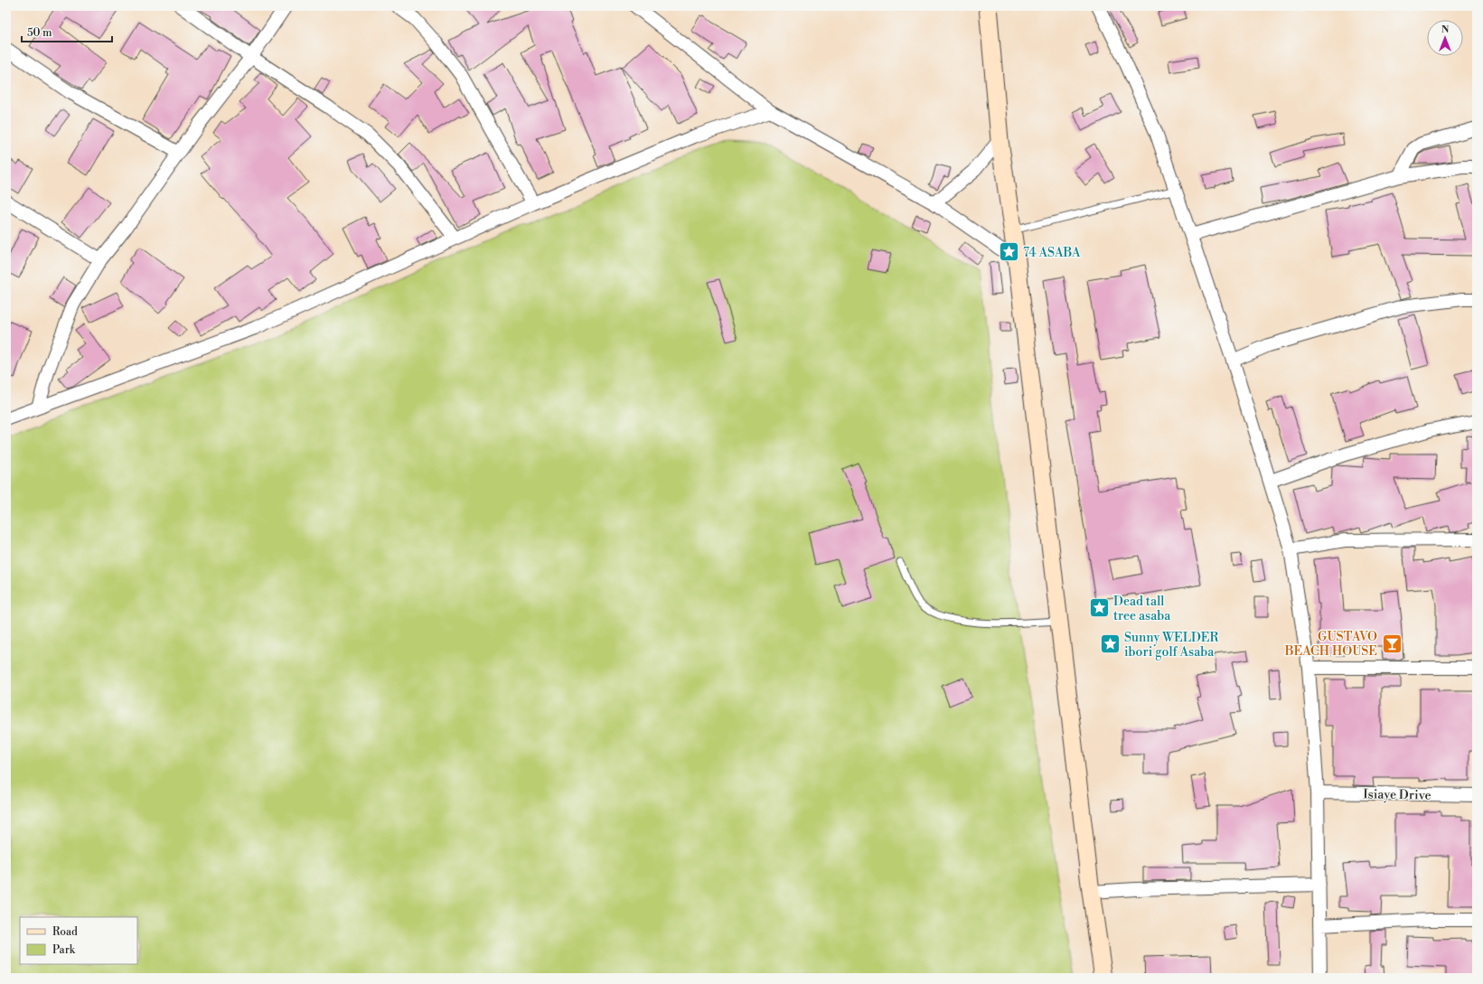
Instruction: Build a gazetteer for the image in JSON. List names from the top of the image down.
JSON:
{
  "streets": {
    "street": ["Isiaye Drive"]
  },
  "places": {
    "place": ["74 ASABA", "Dead tall tree asaba", "Sunny WELDER ibori golf Asaba"],
    "bar": ["GUSTAVO BEACH HOUSE"]
  },
  "legend": ["Road", "Park"],
  "scale_bar": "50 m",
  "north": "top"
}
